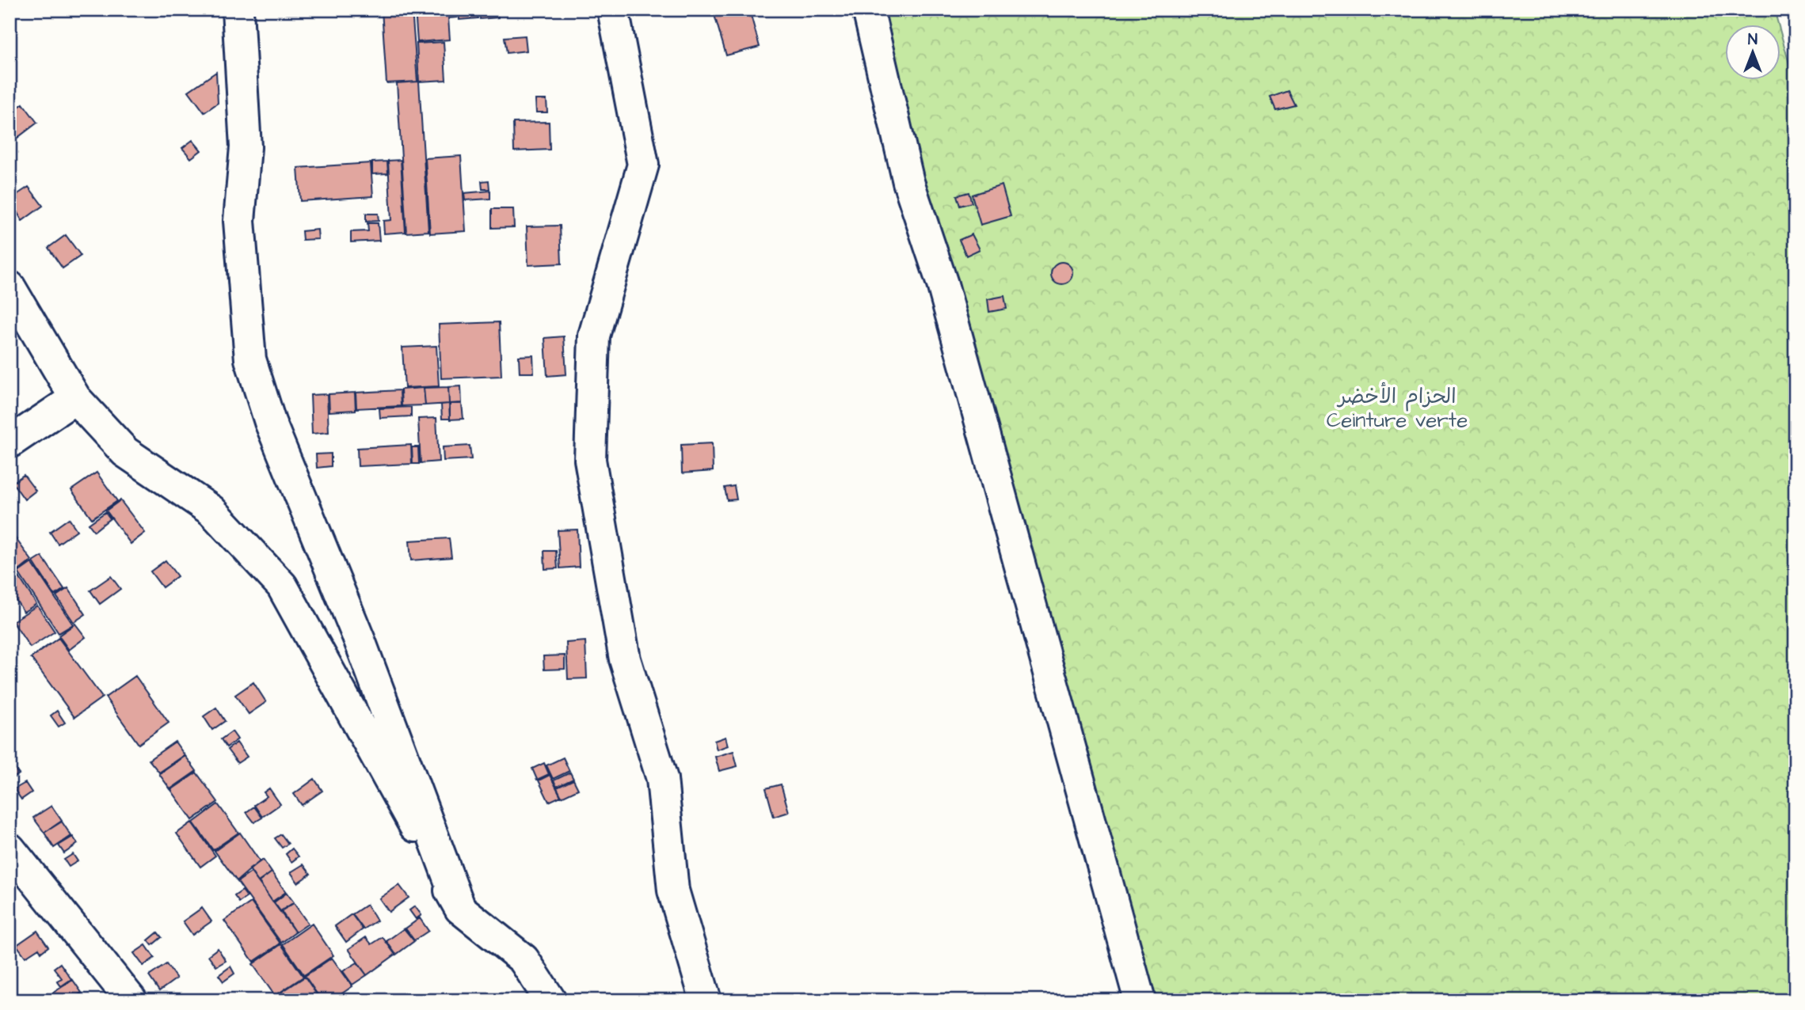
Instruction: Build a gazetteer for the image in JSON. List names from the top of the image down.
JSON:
{
  "parks": ["الحزام الأخضر Ceinture verte"],
  "north": "top"
}
